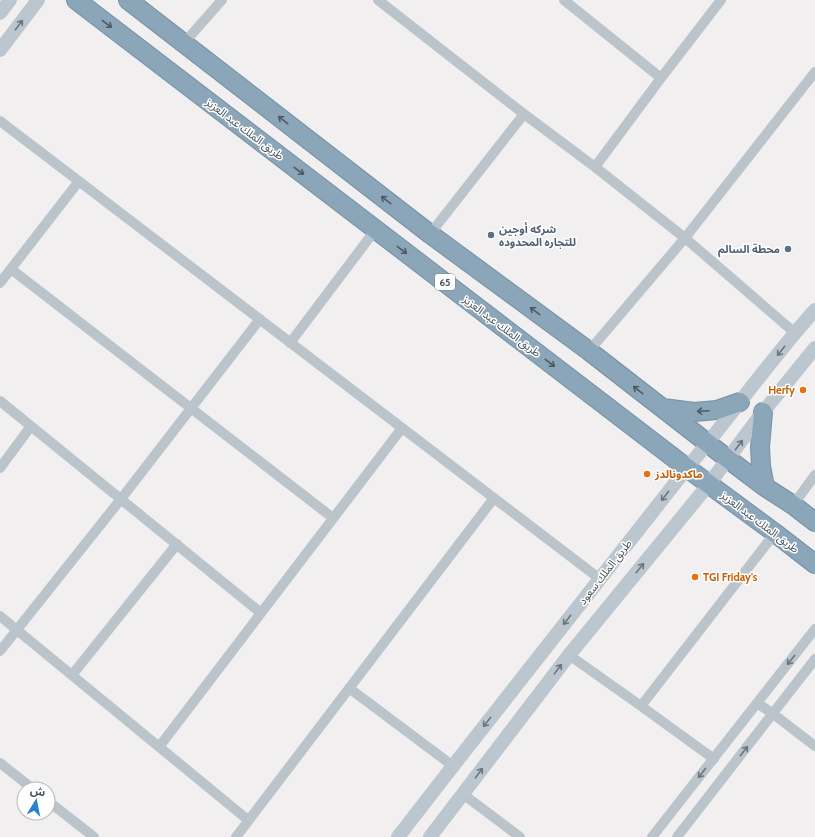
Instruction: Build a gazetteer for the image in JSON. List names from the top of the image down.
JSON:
{
  "streets": {
    "highway": ["طريق الملك عبد العزيز", "65"],
    "main road": ["طريق الملك سعود"]
  },
  "crossings": [
    ["طريق الملك عبد العزيز", "طريق الملك سعود"]
  ],
  "places": [
    "شركه أوجين للتجاره المحدوده",
    "محطة السالم",
    "Herfy",
    "ماكدونالدز",
    "TGI Friday's"
  ],
  "north": "top"
}
